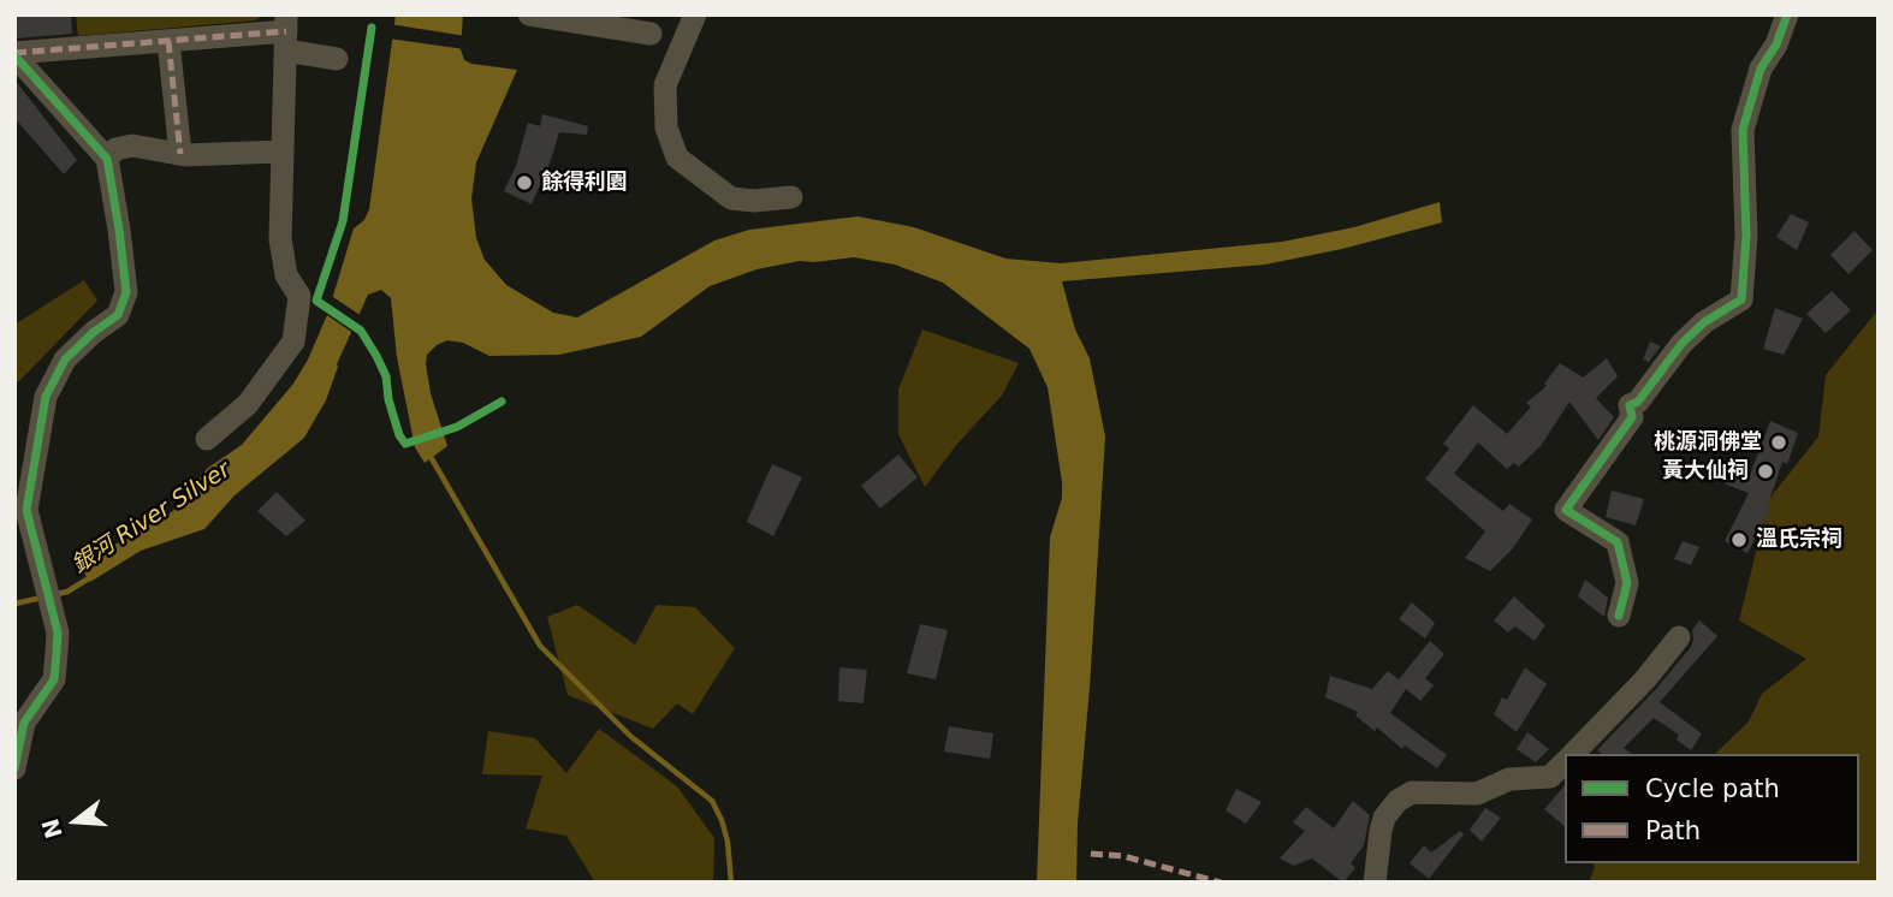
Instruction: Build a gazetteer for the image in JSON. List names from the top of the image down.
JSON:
{
  "water": ["銀河 River Silver"],
  "places": [
    "餘得利園",
    "桃源洞佛堂",
    "黃大仙祠",
    "溫氏宗祠"
  ],
  "legend": ["Cycle path", "Path"],
  "north": "left"
}
